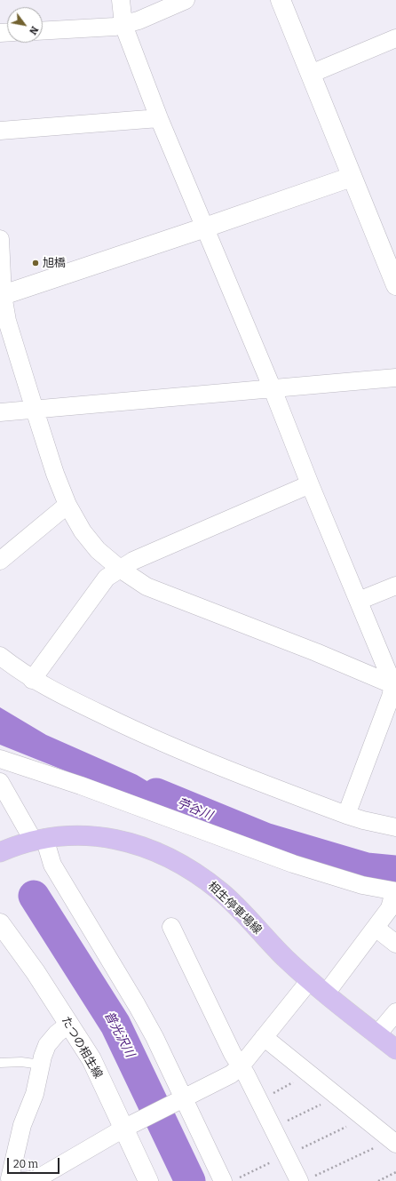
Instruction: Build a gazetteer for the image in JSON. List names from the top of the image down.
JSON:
{
  "streets": {
    "main road": ["相生停車場線"],
    "street": ["たつの相生線"]
  },
  "water": ["苧谷川", "普光沢川"],
  "places": ["旭橋"],
  "scale_bar": "20 m",
  "north": "bottom right"
}
